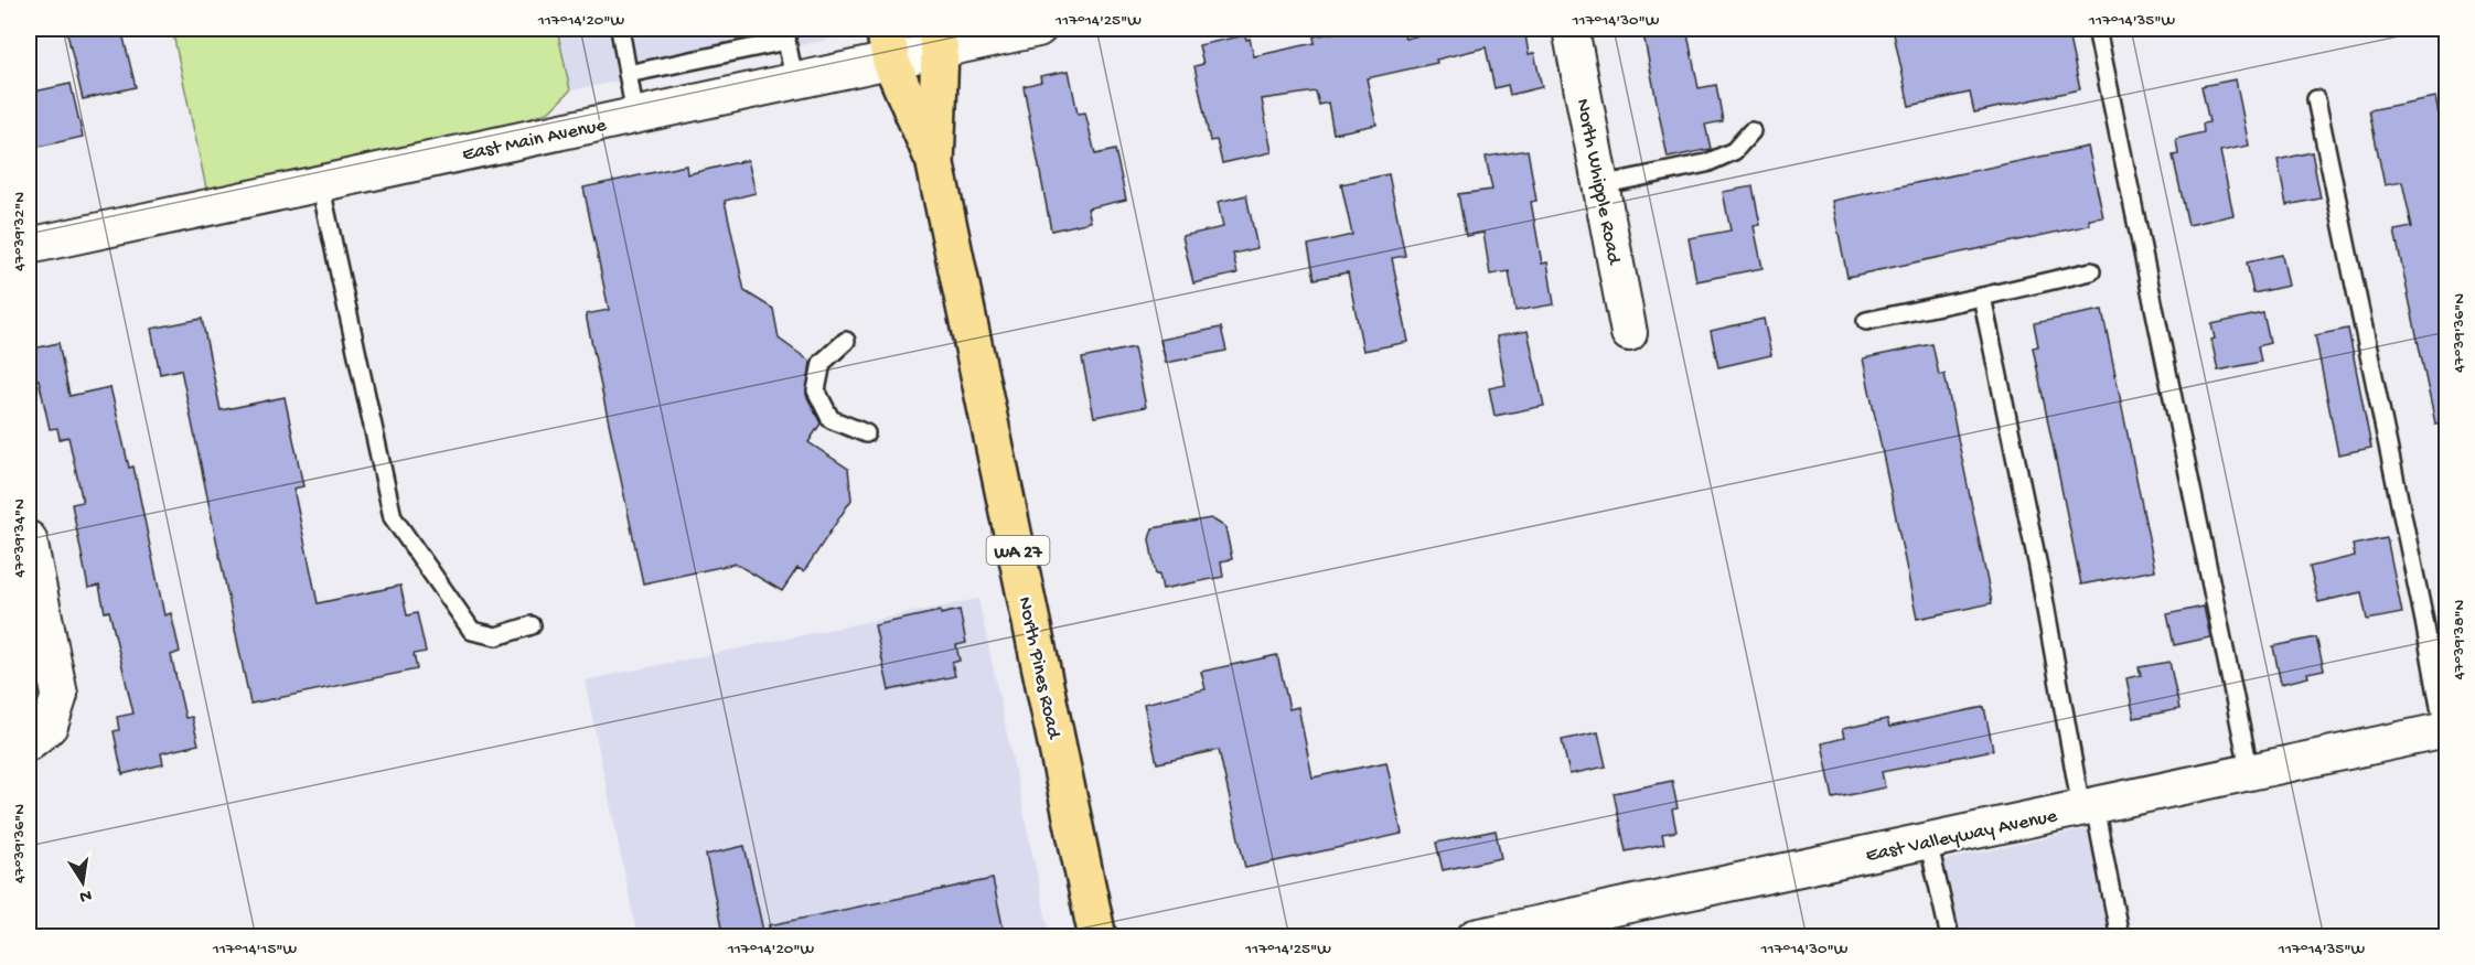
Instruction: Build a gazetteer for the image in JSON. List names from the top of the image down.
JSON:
{
  "streets": {
    "main road": ["WA 27", "North Pines Road"],
    "street": ["East Main Avenue", "North Whipple Road", "East Valleyway Avenue"]
  },
  "crossings": [
    ["East Main Avenue", "North Pines Road"]
  ],
  "north": "bottom",
  "coordinates": [
    "117°14'20\"W",
    "117°14'25\"W",
    "117°14'30\"W",
    "117°14'35\"W",
    "47°39'32\"N",
    "47°39'36\"N",
    "47°39'34\"N",
    "47°39'38\"N",
    "117°14'15\"W"
  ]
}
